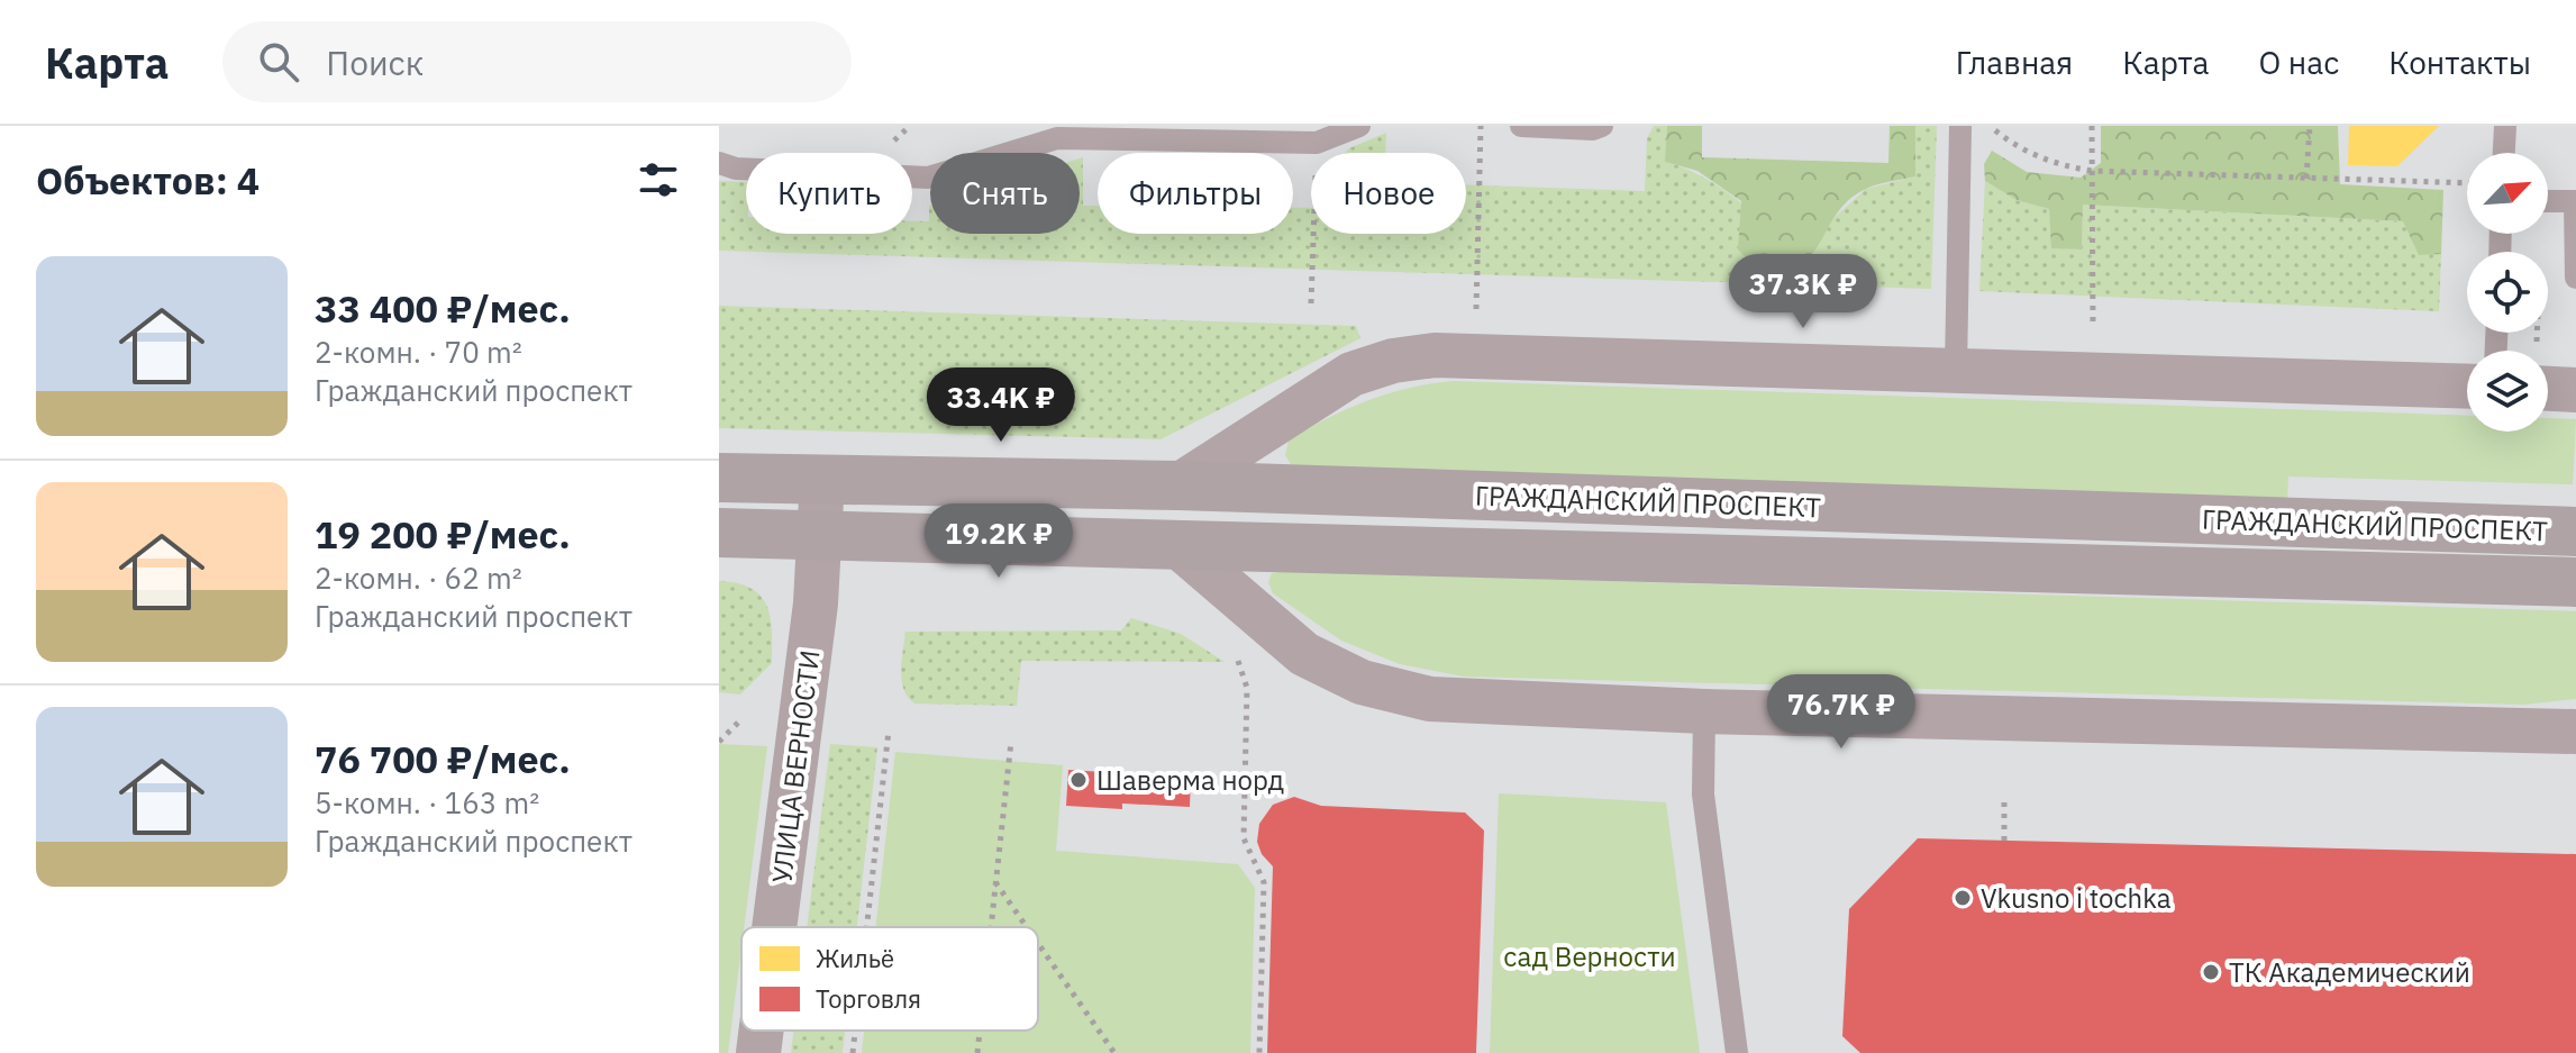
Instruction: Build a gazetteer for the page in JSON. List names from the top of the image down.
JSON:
{
  "streets": {
    "main road": ["ГРАЖДАНСКИЙ ПРОСПЕКТ"],
    "street": ["УЛИЦА ВЕРНОСТИ"]
  },
  "crossings": [
    ["ГРАЖДАНСКИЙ ПРОСПЕКТ", "УЛИЦА ВЕРНОСТИ"]
  ],
  "parks": ["сад Верности"],
  "places": ["Шаверма норд", "Vkusno i tochka", "ТК Академический"],
  "legend": ["Жильё", "Торговля"],
  "north": "top right",
  "page": {
    "header": "Карта",
    "search": "Поиск",
    "nav": [
      "Главная",
      "Карта",
      "О нас",
      "Контакты"
    ],
    "heading": "Объектов: 4",
    "chip": [
      "Купить",
      "Снять",
      "Фильтры",
      "Новое"
    ],
    "list": [
      {
        "name": "33 400 ₽/мес.",
        "note": "2-комн. · 70 m² · Гражданский проспект"
      },
      {
        "name": "19 200 ₽/мес.",
        "note": "2-комн. · 62 m² · Гражданский проспект"
      },
      {
        "name": "76 700 ₽/мес.",
        "note": "5-комн. · 163 m² · Гражданский проспект"
      }
    ],
    "price": [
      "37.3K ₽",
      "33.4K ₽",
      "19.2K ₽",
      "76.7K ₽"
    ]
  }
}
